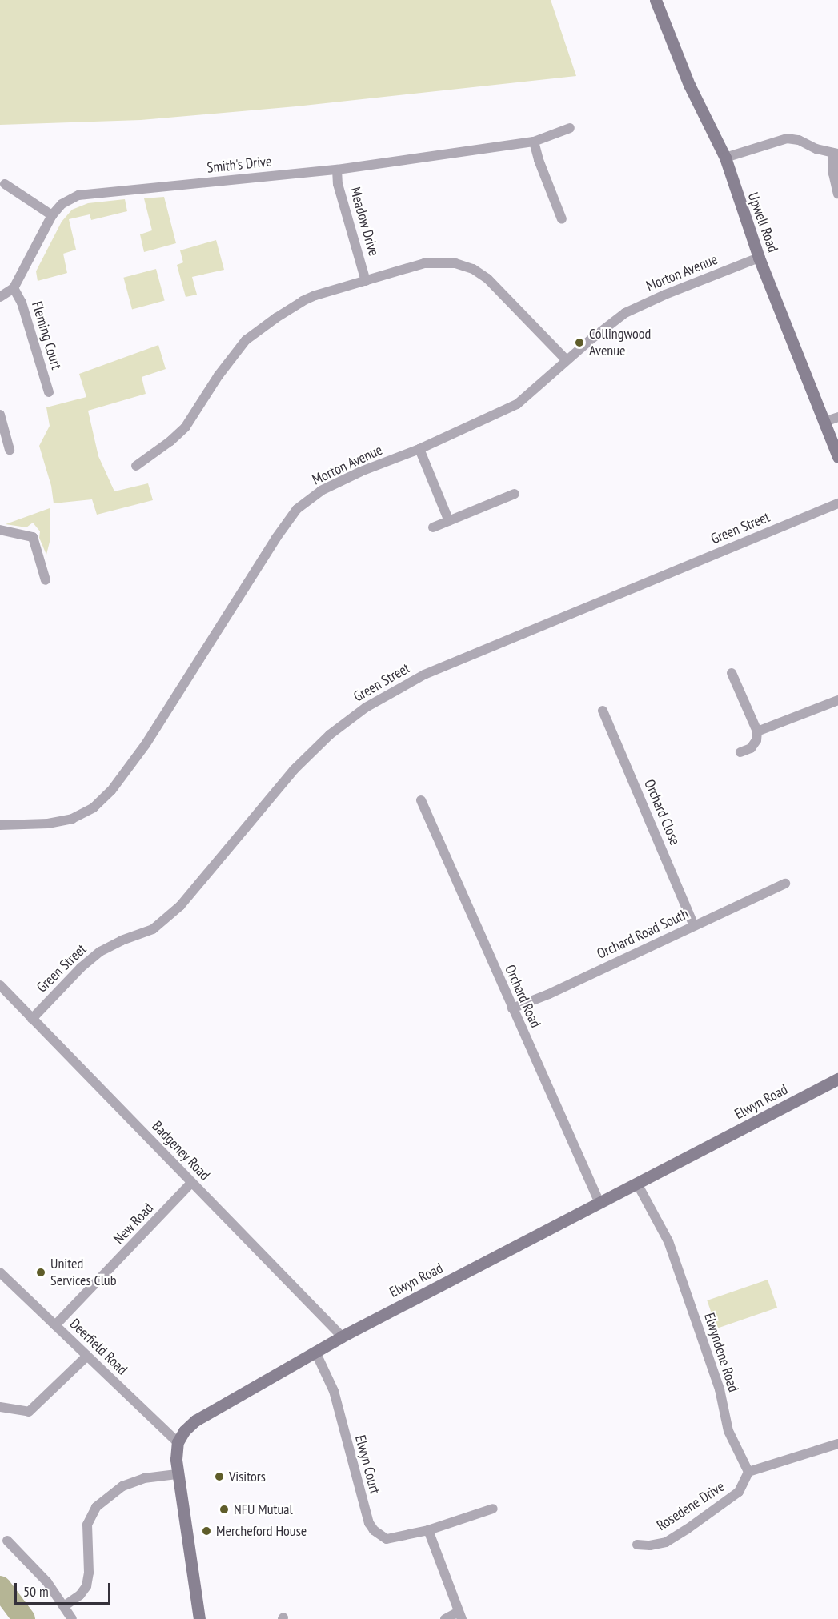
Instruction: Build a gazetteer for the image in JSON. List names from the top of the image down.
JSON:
{
  "streets": {
    "street": [
      "Smith's Drive",
      "Meadow Drive",
      "Upwell Road",
      "Morton Avenue",
      "Fleming Court",
      "Green Street",
      "Orchard Close",
      "Orchard Road South",
      "Orchard Road",
      "Elwyn Road",
      "Badgeney Road",
      "New Road",
      "Deerfield Road",
      "Elwyndene Road",
      "Elwyn Court",
      "Rosedene Drive"
    ]
  },
  "crossings": [
    ["Smith's Drive", "Meadow Drive"],
    ["Smith's Drive", "Fleming Court"],
    ["Upwell Road", "Morton Avenue"],
    ["Green Street", "Badgeney Road"],
    ["Orchard Close", "Orchard Road South"],
    ["Orchard Road South", "Orchard Road"],
    ["Orchard Road", "Elwyn Road"],
    ["Elwyn Road", "Badgeney Road"],
    ["Elwyn Road", "Deerfield Road"],
    ["Elwyn Road", "Elwyndene Road"],
    ["Elwyn Road", "Elwyn Court"],
    ["Badgeney Road", "New Road"],
    ["New Road", "Deerfield Road"],
    ["Elwyndene Road", "Rosedene Drive"]
  ],
  "places": [
    "Collingwood Avenue",
    "United Services Club",
    "Visitors",
    "NFU Mutual",
    "Mercheford House"
  ],
  "scale_bar": "50 m"
}
